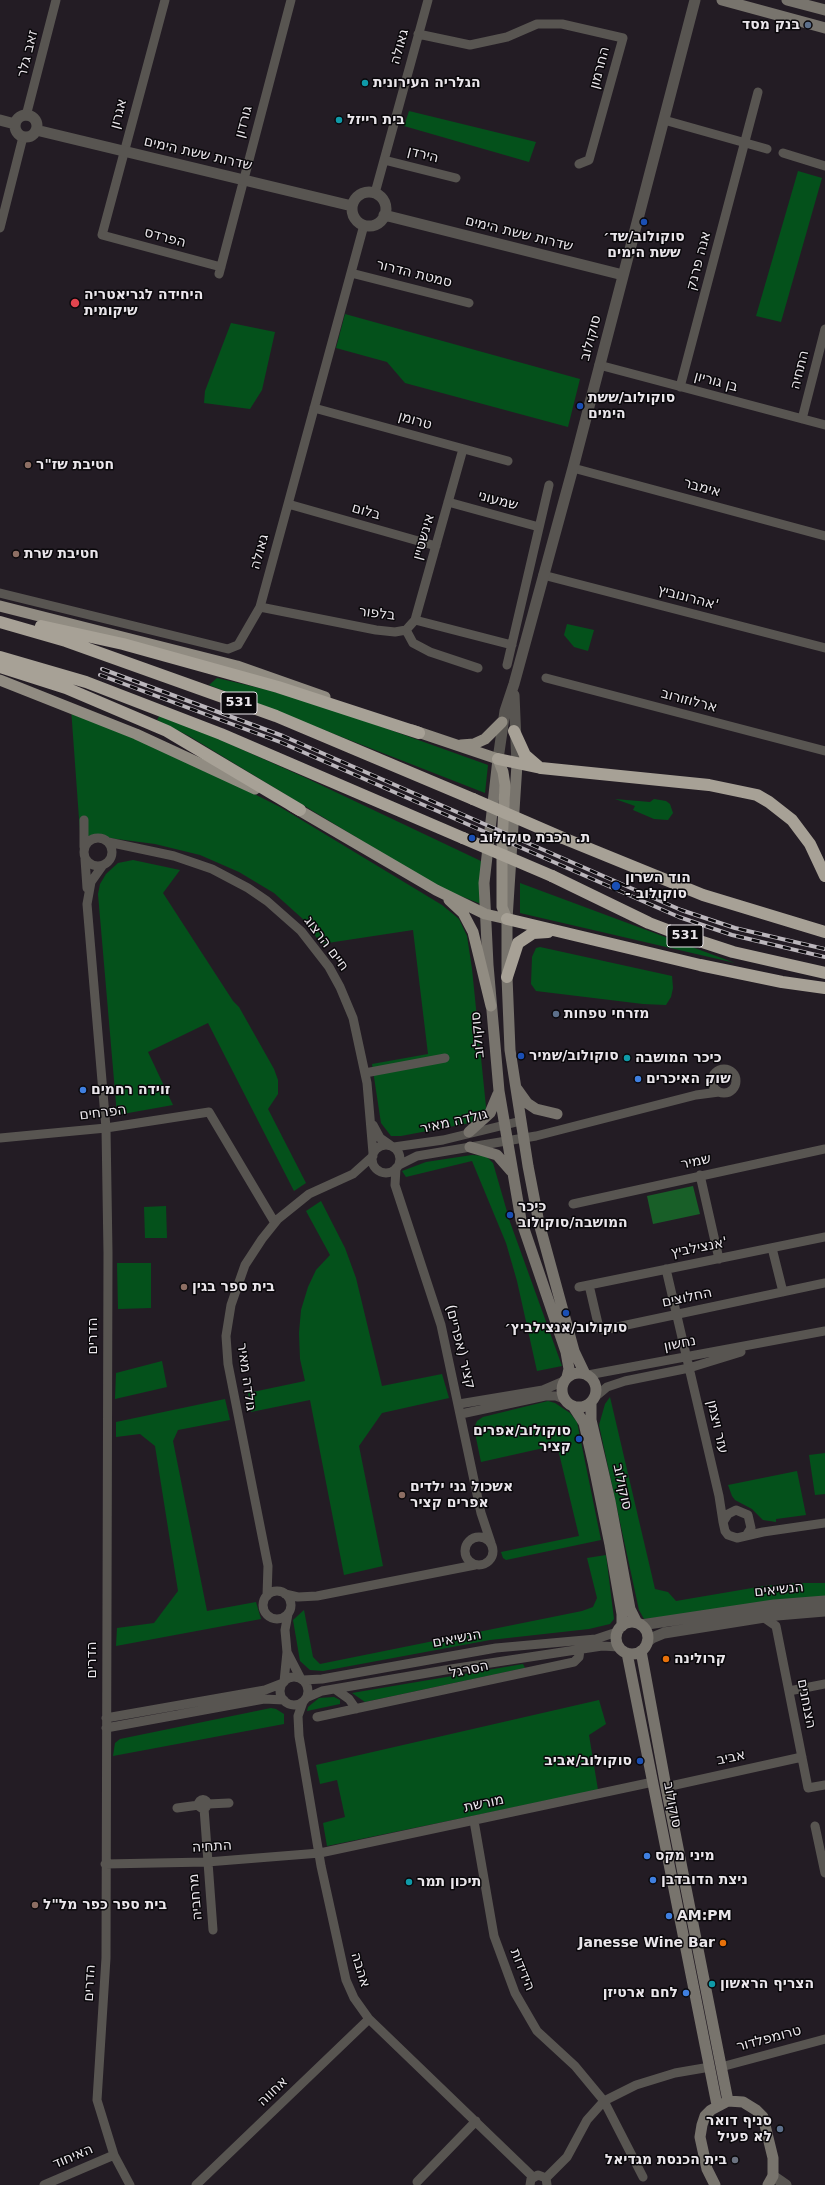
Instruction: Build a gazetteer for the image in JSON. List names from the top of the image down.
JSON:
{
  "streets": {
    "highway": ["531"],
    "main road": ["סוקולוב"],
    "street": [
      "גאולה",
      "זאב גלר",
      "החרמון",
      "אגרון",
      "גורדון",
      "שדרות ששת הימים",
      "הירדן",
      "הפרדס",
      "אנה פרנק",
      "סמטת הדרור",
      "התחיה",
      "בן גוריון",
      "טרומן",
      "אימבר",
      "שמעוני",
      "בלום",
      "אינשטיין",
      "אהרונוביץ'",
      "בלפור",
      "ארלוזורוב",
      "חיים הרצוג",
      "הפרחים",
      "גולדה מאיר",
      "שמיר",
      "אנצילביץ'",
      "החלוצים",
      "הדרים",
      "נחשון",
      "קציר (אפריים)",
      "עזר ויצמן",
      "הנשיאים",
      "הסרגל",
      "הצנחנים",
      "אביב",
      "מורשת",
      "מרחביה",
      "אהבה",
      "הידידות",
      "טרומפלדור",
      "אחווה",
      "האיחוד"
    ]
  },
  "crossings": [
    ["גאולה", "החרמון"],
    ["גאולה", "שדרות ששת הימים"],
    ["גאולה", "הירדן"],
    ["גאולה", "סמטת הדרור"],
    ["גאולה", "טרומן"],
    ["גאולה", "בלום"],
    ["גאולה", "בלפור"],
    ["זאב גלר", "שדרות ששת הימים"],
    ["אגרון", "שדרות ששת הימים"],
    ["אגרון", "הפרדס"],
    ["גורדון", "שדרות ששת הימים"],
    ["גורדון", "הפרדס"],
    ["שדרות ששת הימים", "סוקולוב"],
    ["אנה פרנק", "בן גוריון"],
    ["סוקולוב", "בן גוריון"],
    ["סוקולוב", "אימבר"],
    ["סוקולוב", "אהרונוביץ'"],
    ["סוקולוב", "גולדה מאיר"],
    ["סוקולוב", "נחשון"],
    ["סוקולוב", "הנשיאים"],
    ["סוקולוב", "אביב"],
    ["סוקולוב", "מורשת"],
    ["סוקולוב", "טרומפלדור"],
    ["התחיה", "בן גוריון"],
    ["התחיה", "הדרים"],
    ["התחיה", "מורשת"],
    ["התחיה", "מרחביה"],
    ["התחיה", "אהבה"],
    ["טרומן", "אינשטיין"],
    ["שמעוני", "אינשטיין"],
    ["בלום", "אינשטיין"],
    ["אינשטיין", "בלפור"],
    ["חיים הרצוג", "גולדה מאיר"],
    ["חיים הרצוג", "קציר (אפריים)"],
    ["הפרחים", "גולדה מאיר"],
    ["הפרחים", "הדרים"],
    ["גולדה מאיר", "קציר (אפריים)"],
    ["אנצילביץ'", "החלוצים"],
    ["אנצילביץ'", "עזר ויצמן"],
    ["החלוצים", "עזר ויצמן"],
    ["הדרים", "האיחוד"],
    ["נחשון", "עזר ויצמן"],
    ["הנשיאים", "הסרגל"],
    ["הנשיאים", "אהבה"],
    ["הצנחנים", "אביב"],
    ["מורשת", "אהבה"],
    ["מורשת", "הידידות"],
    ["אהבה", "אחווה"]
  ],
  "places": [
    "בנק מסד",
    "הגלריה העירונית",
    "בית רייזל",
    "סוקולוב/שד׳ ששת הימים",
    "היחידה לגריאטריה שיקומית",
    "סוקולוב/ששת הימים",
    "חטיבת שז\"ר",
    "חטיבת שרת",
    "ת. רכבת סוקולוב",
    "הוד השרון - סוקולוב",
    "מזרחי טפחות",
    "סוקולוב/שמיר",
    "כיכר המושבה",
    "שוק האיכרים",
    "זוידה רחמים",
    "כיכר המושבה/סוקולוב",
    "בית ספר בגין",
    "סוקולוב/אנצילביץ׳",
    "סוקולוב/אפרים קציר",
    "אשכול גני ילדים אפרים קציר",
    "קרולינה",
    "סוקולוב/אביב",
    "מיני מקס",
    "ניצת הדובדבן",
    "תיכון תמר",
    "בית ספר כפר מל\"ל",
    "AM:PM",
    "Janesse Wine Bar",
    "הצריף הראשון",
    "לחם ארטיזן",
    "סניף דואר לא פעיל",
    "בית הכנסת מגדיאל"
  ]
}
